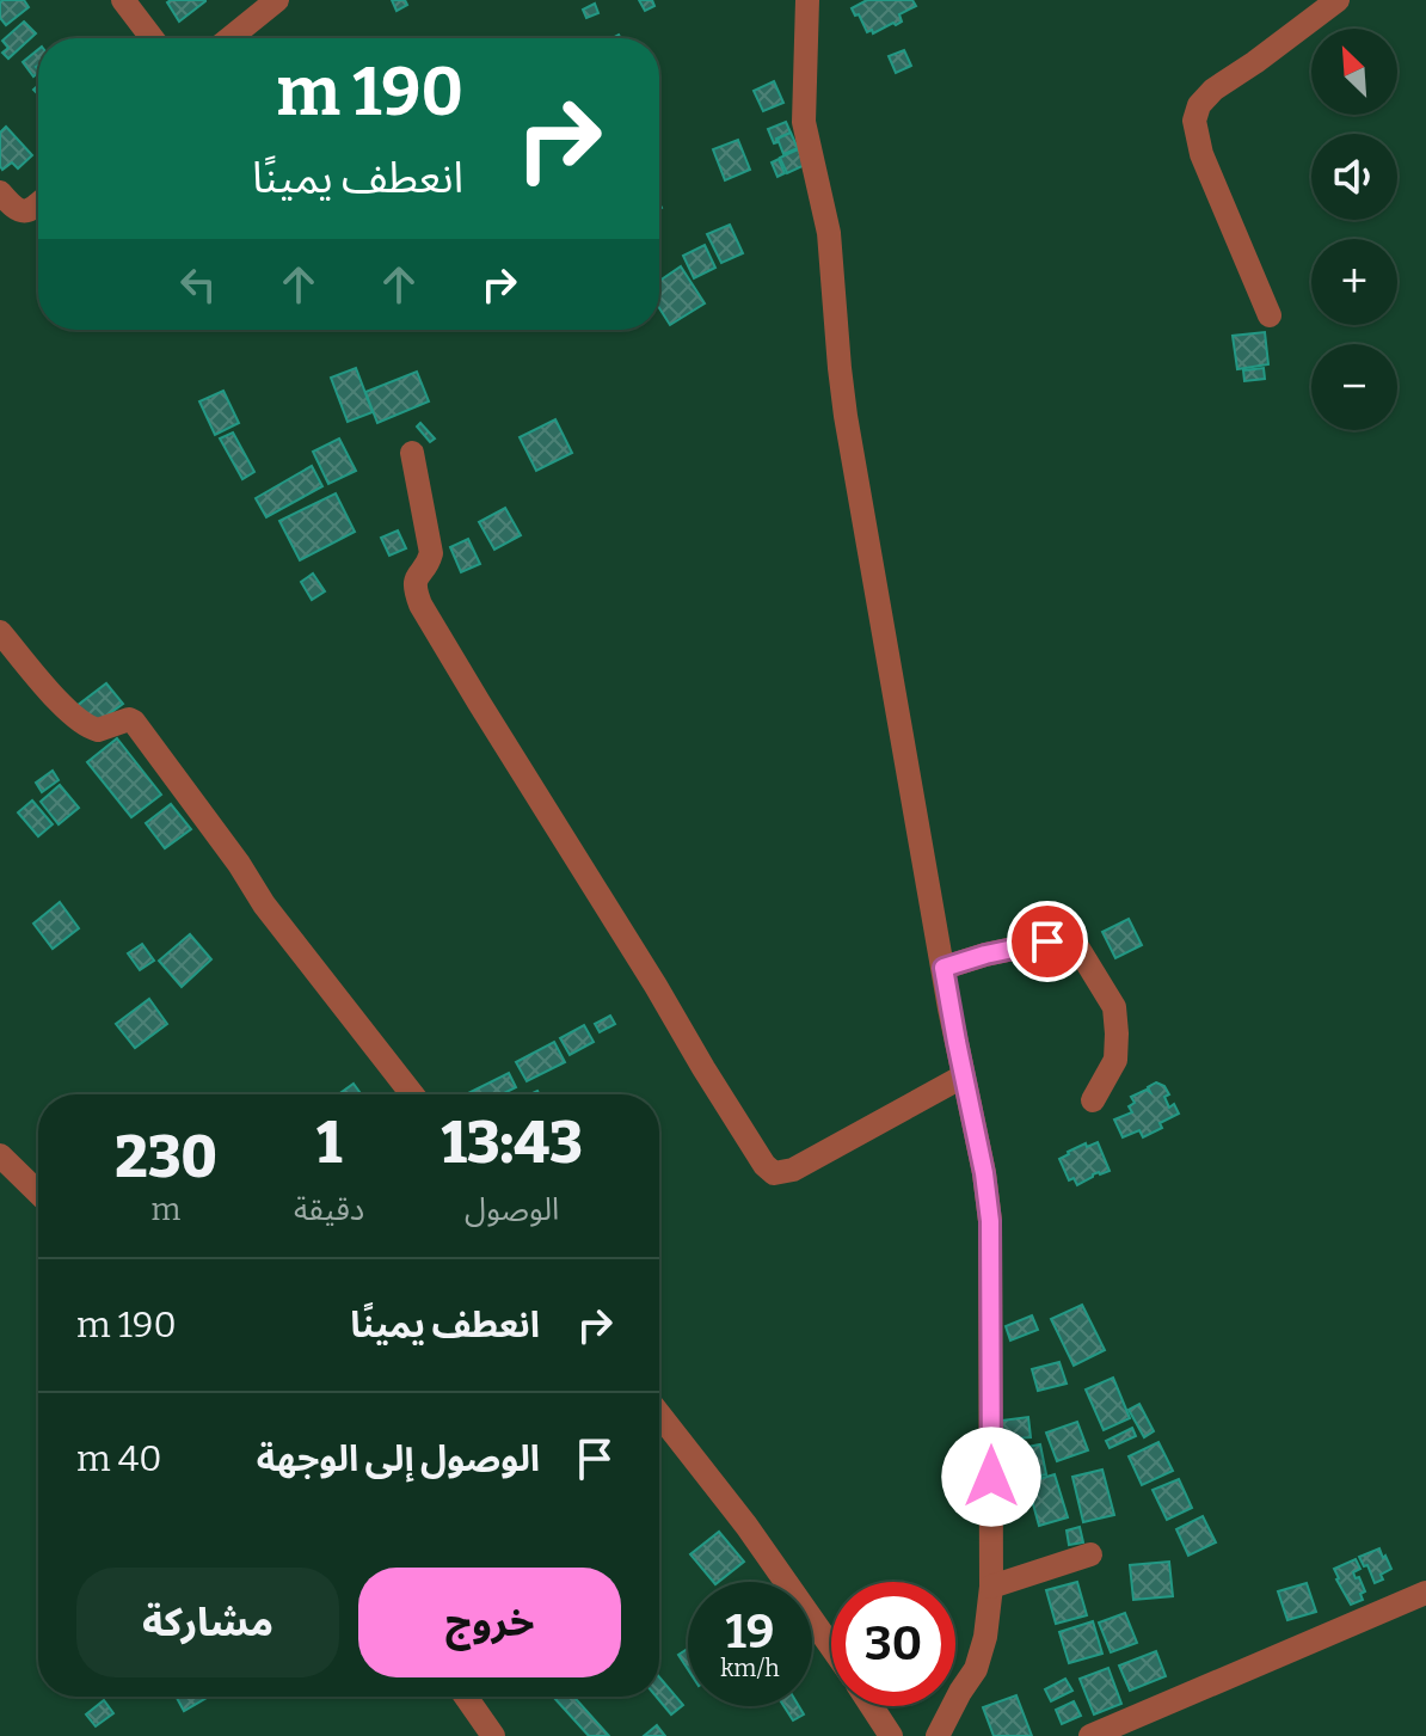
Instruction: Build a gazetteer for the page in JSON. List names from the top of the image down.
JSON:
{
  "north": "top left",
  "page": {
    "map_buttons": ["+", "−"],
    "turn": ["190 m", "انعطف يمينًا"],
    "eta": [
      "13:43",
      "الوصول",
      "1",
      "دقيقة",
      "230",
      "m"
    ],
    "list": [
      {
        "name": "انعطف يمينًا",
        "value": "190 m"
      },
      {
        "name": "الوصول إلى الوجهة",
        "value": "40 m"
      }
    ],
    "buttons": ["خروج", "مشاركة"],
    "speed": "19 km/h",
    "limit": "30"
  }
}
